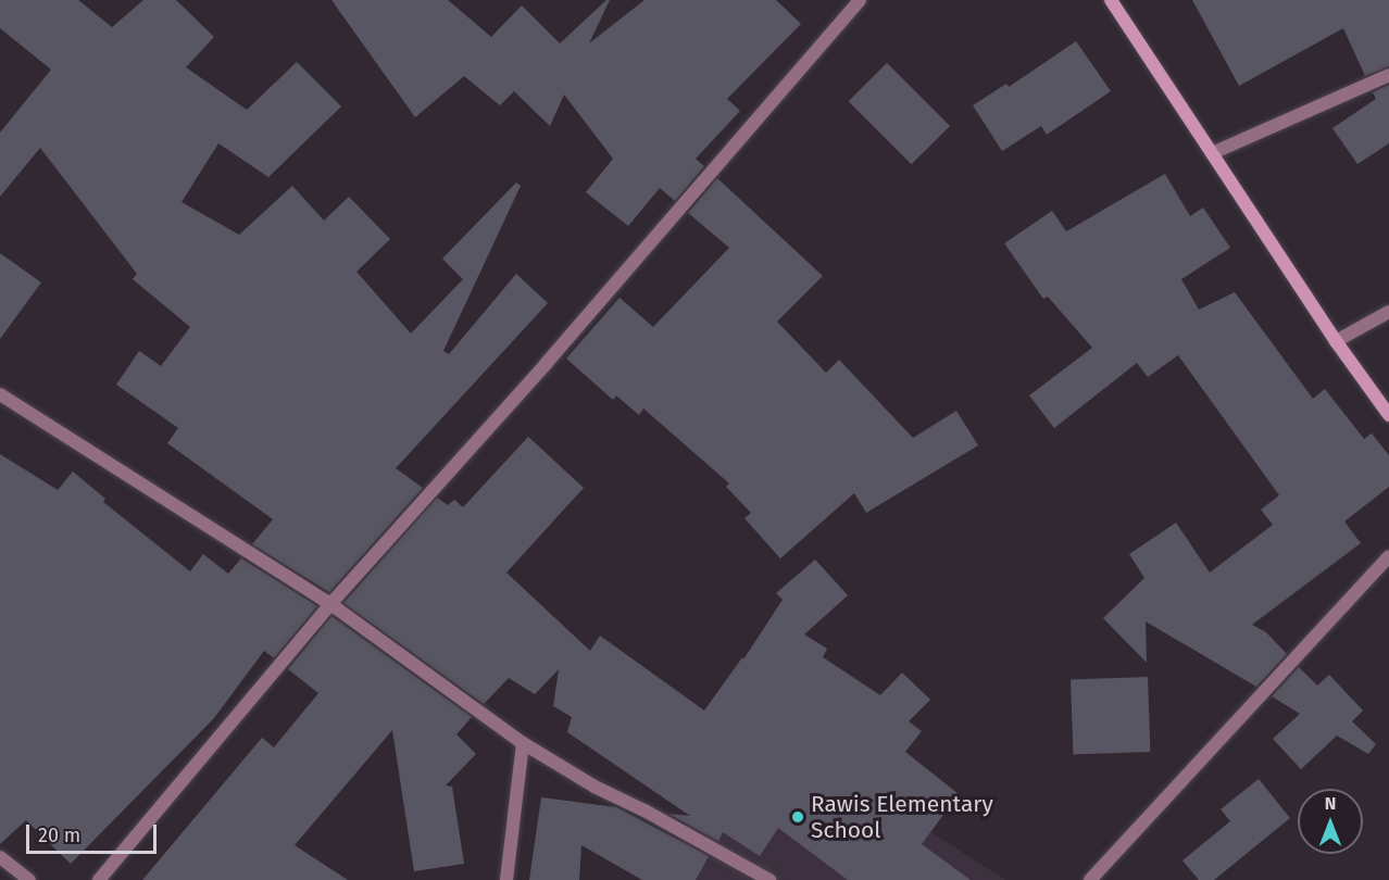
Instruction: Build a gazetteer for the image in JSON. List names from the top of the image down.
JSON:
{
  "places": ["Rawis Elementary School"],
  "scale_bar": "20 m",
  "north": "top"
}
